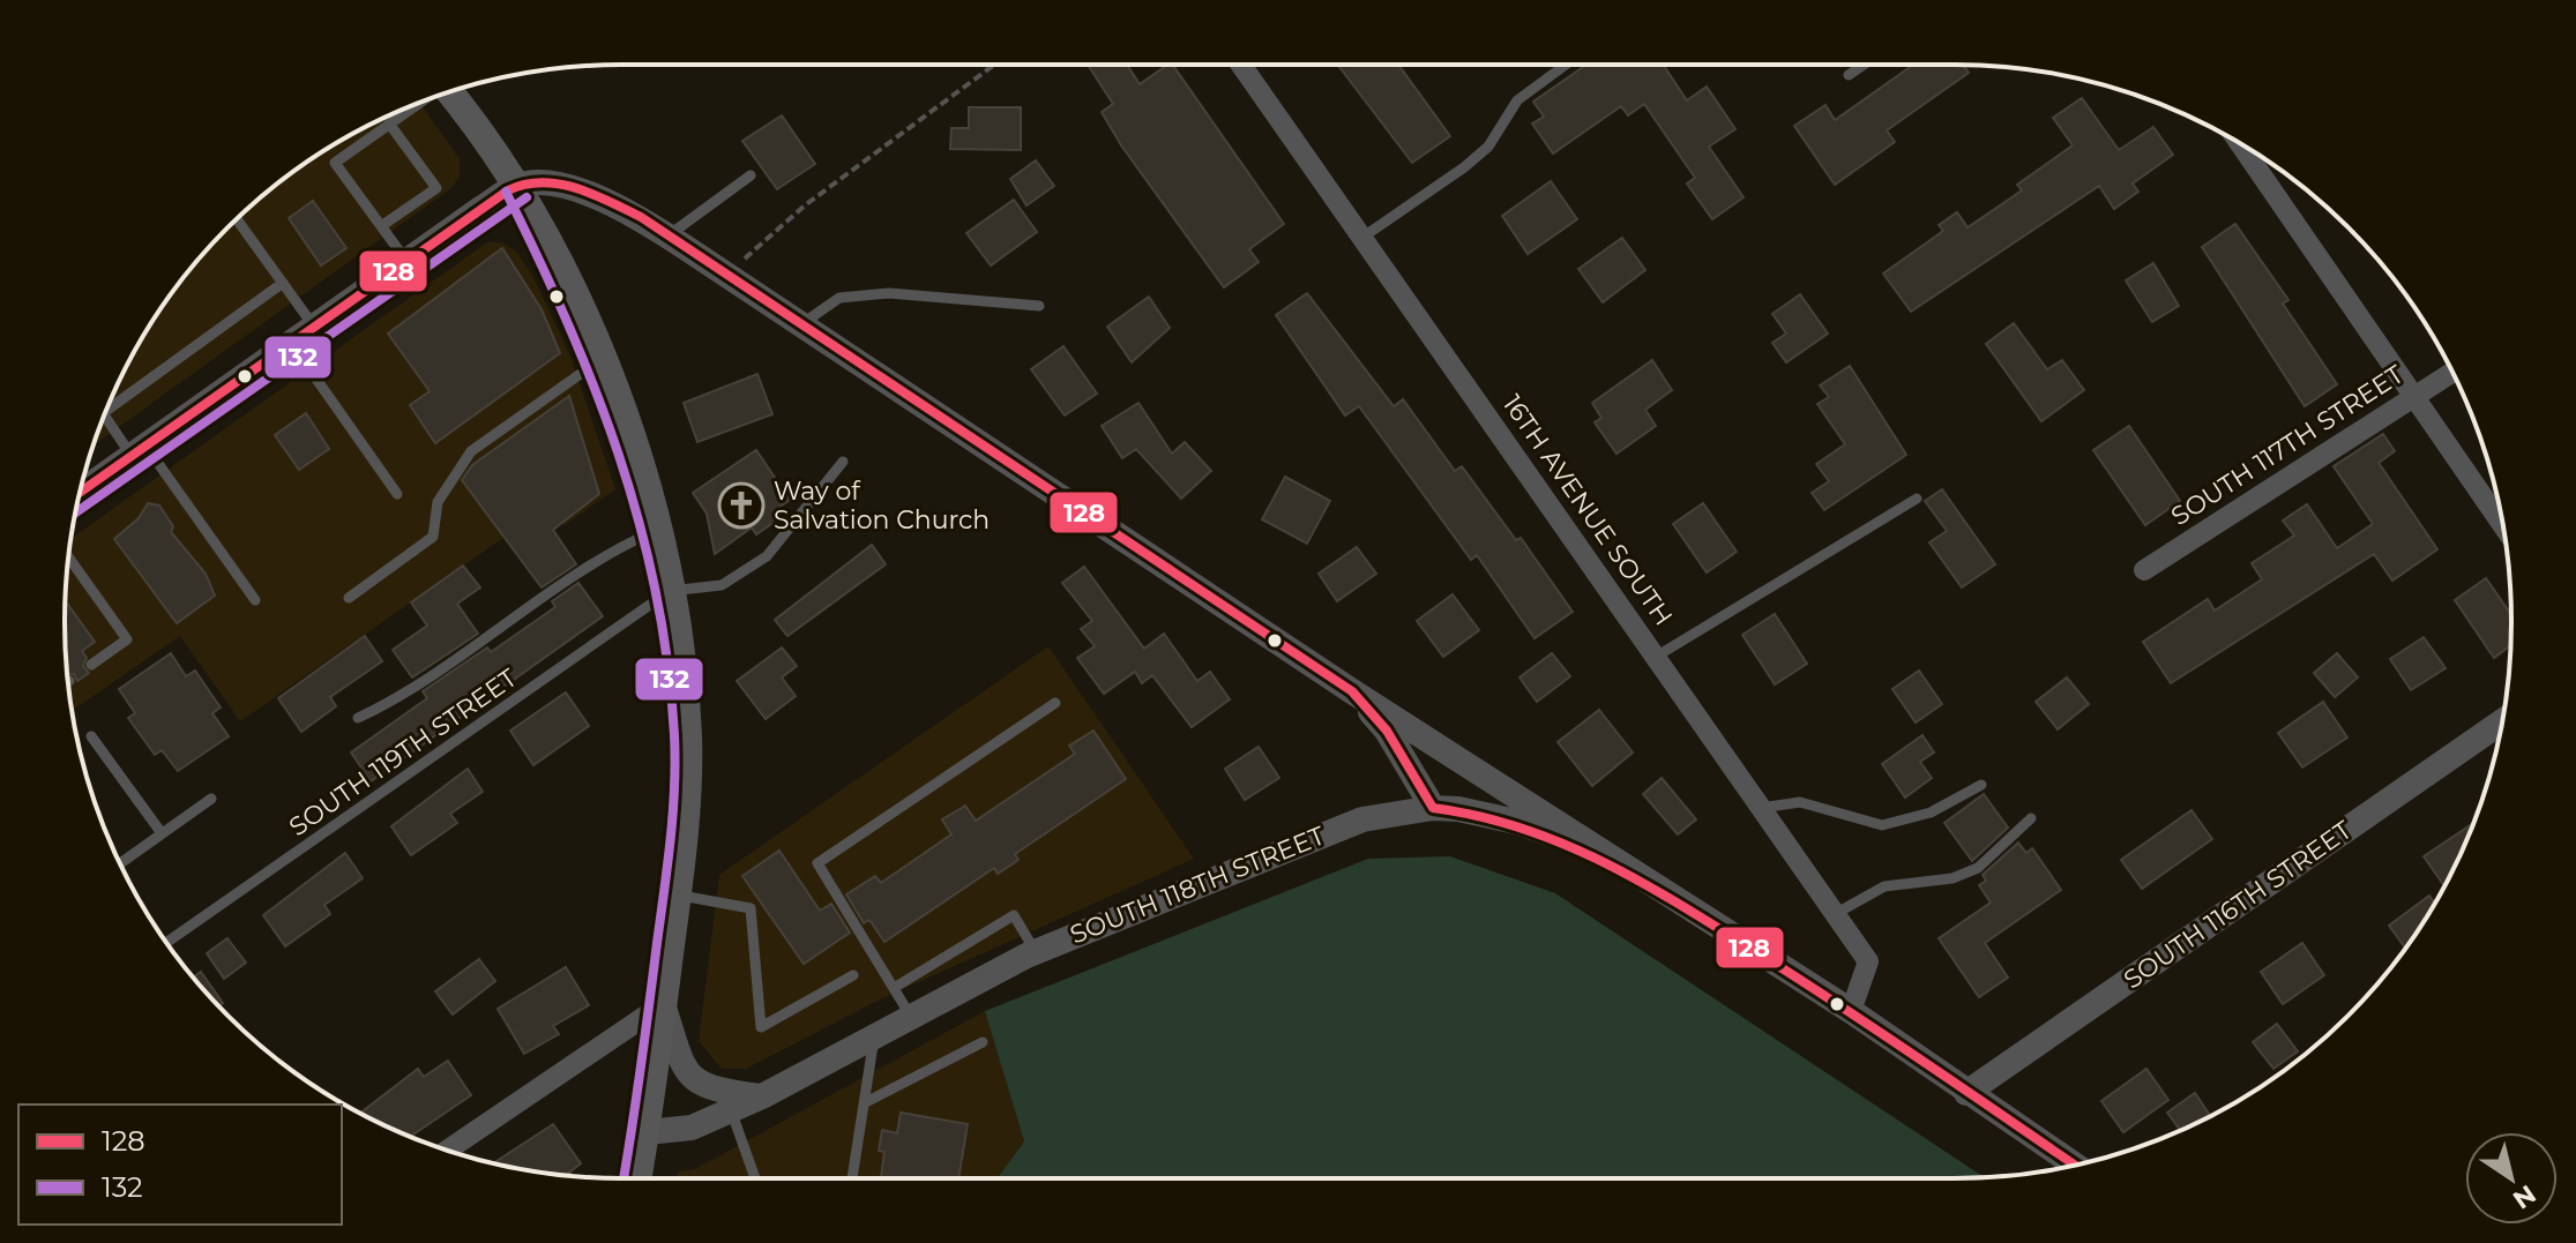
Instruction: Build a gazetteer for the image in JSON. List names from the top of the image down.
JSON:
{
  "streets": {
    "street": [
      "SOUTH 117TH STREET",
      "16TH AVENUE SOUTH",
      "SOUTH 118TH STREET",
      "SOUTH 116TH STREET"
    ],
    "lane": ["SOUTH 119TH STREET"]
  },
  "places": {
    "church": ["Way of Salvation Church"]
  },
  "lines": ["transit line 128", "transit line 132"],
  "legend": ["128", "132"],
  "north": "bottom right"
}
